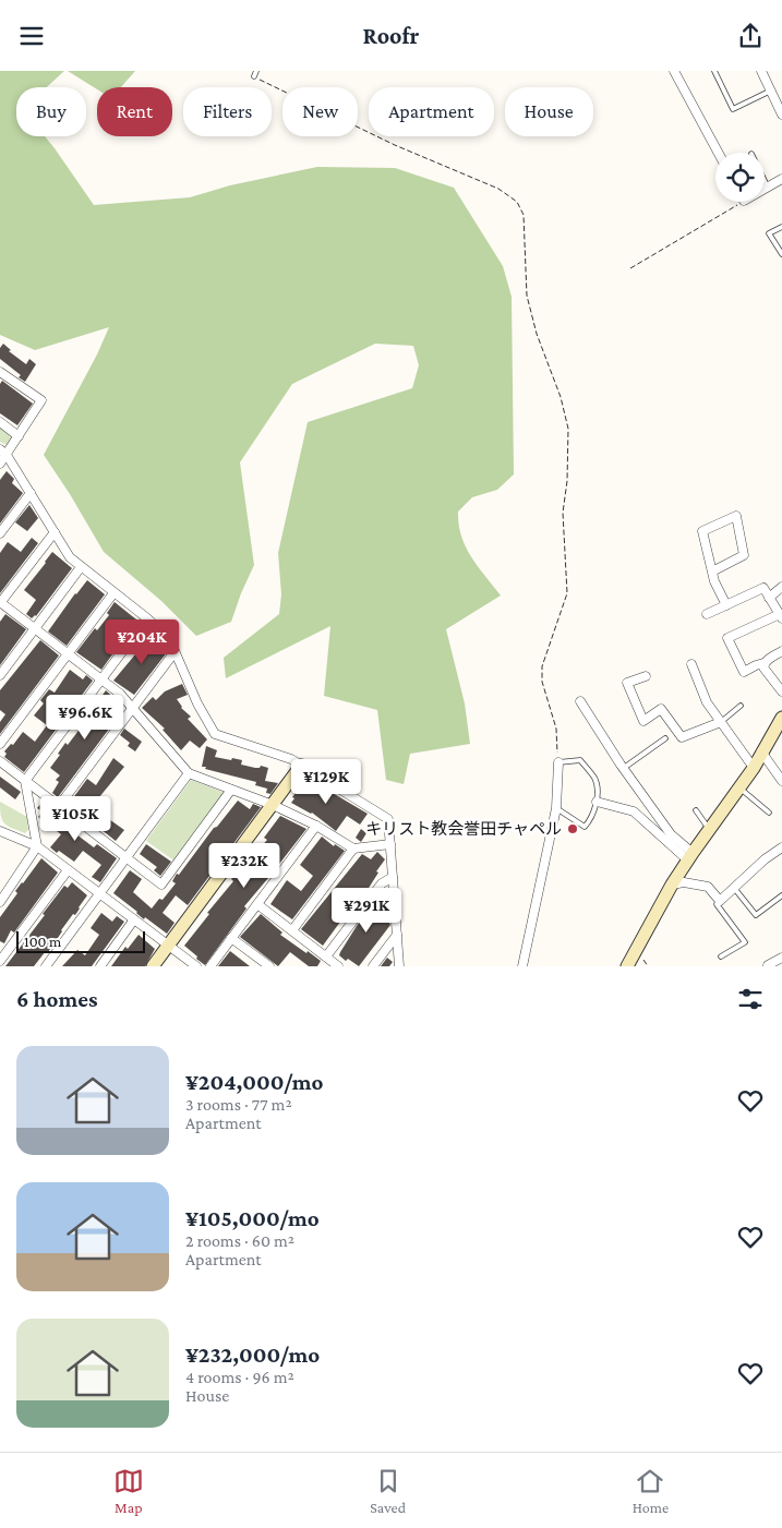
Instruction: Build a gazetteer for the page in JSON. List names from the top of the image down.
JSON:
{
  "places": ["キリスト教会誉田チャペル"],
  "scale_bar": "100 m",
  "page": {
    "header": "Roofr",
    "chip": [
      "Buy",
      "Rent",
      "Filters",
      "New",
      "Apartment",
      "House"
    ],
    "price": [
      "¥204K",
      "¥96.6K",
      "¥129K",
      "¥105K",
      "¥232K",
      "¥291K"
    ],
    "scale": "100 m",
    "heading": "6 homes",
    "list": [
      {
        "name": "¥204,000/mo",
        "note": "3 rooms · 77 m² · Apartment"
      },
      {
        "name": "¥105,000/mo",
        "note": "2 rooms · 60 m² · Apartment"
      },
      {
        "name": "¥232,000/mo",
        "note": "4 rooms · 96 m² · House"
      }
    ],
    "tabs": ["Map", "Saved", "Home"]
  }
}
